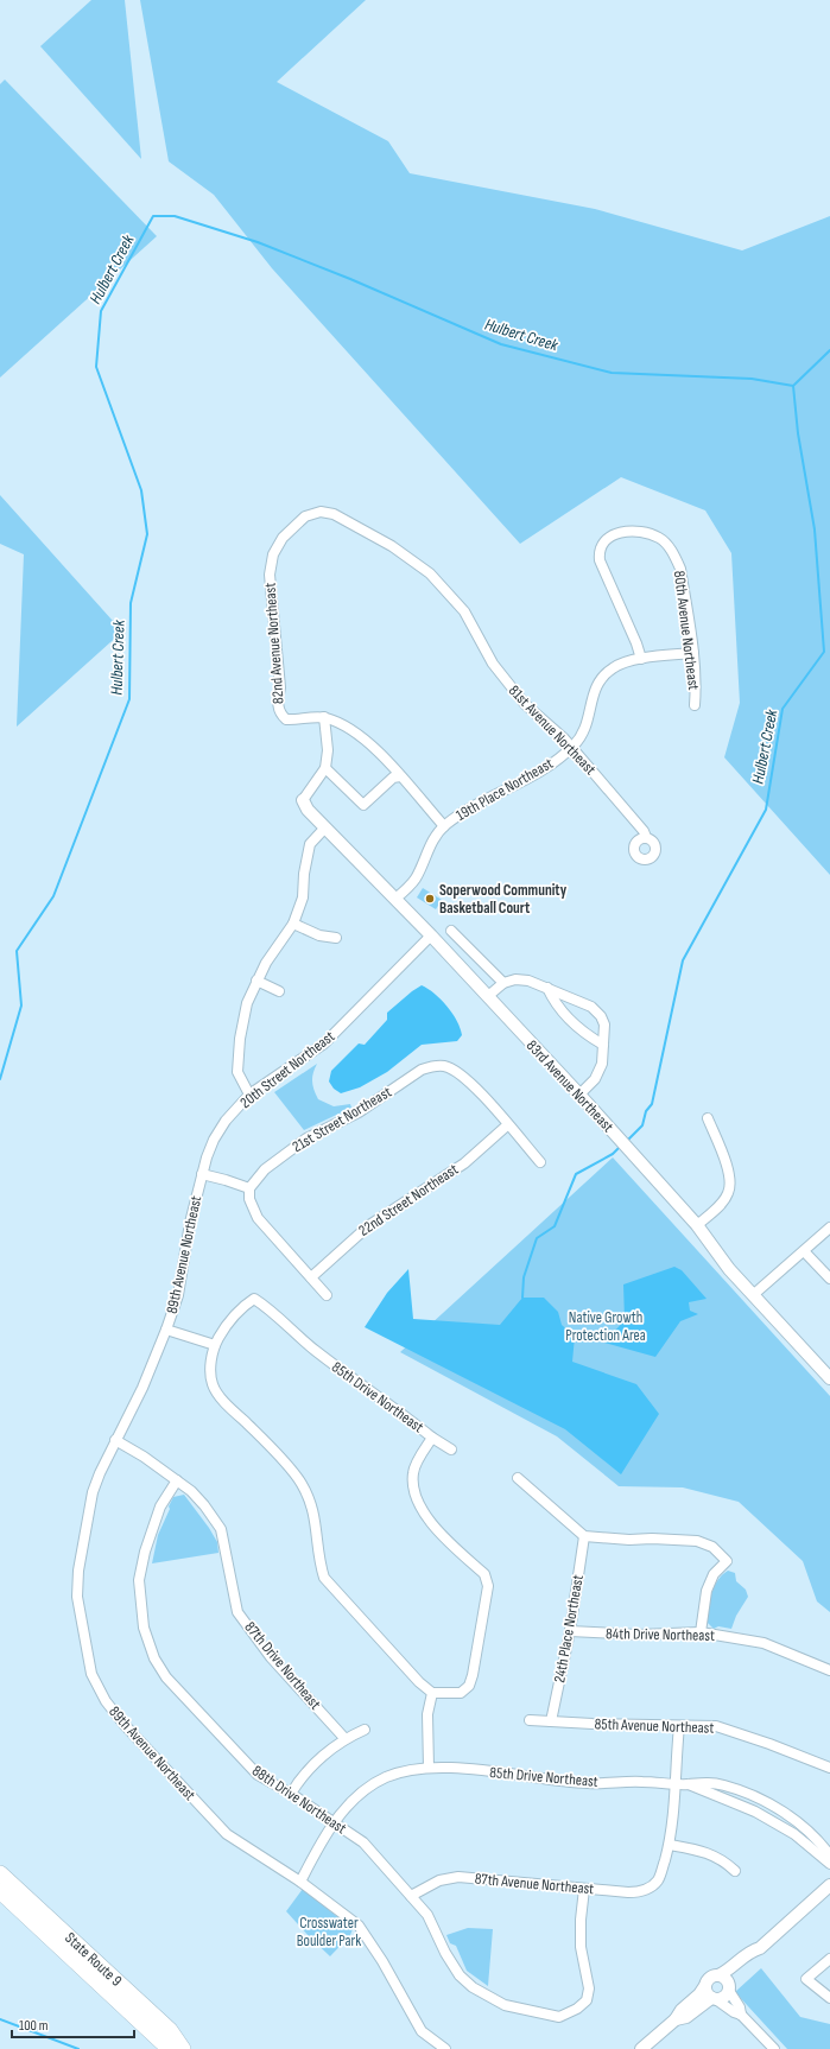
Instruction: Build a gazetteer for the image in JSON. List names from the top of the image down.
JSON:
{
  "streets": {
    "main road": ["State Route 9"],
    "street": [
      "80th Avenue Northeast",
      "82nd Avenue Northeast",
      "81st Avenue Northeast",
      "19th Place Northeast",
      "20th Street Northeast",
      "83rd Avenue Northeast",
      "21st Street Northeast",
      "22nd Street Northeast",
      "89th Avenue Northeast",
      "85th Drive Northeast",
      "24th Place Northeast",
      "84th Drive Northeast",
      "87th Drive Northeast",
      "85th Avenue Northeast",
      "88th Drive Northeast",
      "87th Avenue Northeast"
    ]
  },
  "crossings": [
    ["80th Avenue Northeast", "19th Place Northeast"],
    ["82nd Avenue Northeast", "81st Avenue Northeast"],
    ["82nd Avenue Northeast", "19th Place Northeast"],
    ["81st Avenue Northeast", "19th Place Northeast"],
    ["19th Place Northeast", "83rd Avenue Northeast"],
    ["20th Street Northeast", "83rd Avenue Northeast"],
    ["20th Street Northeast", "89th Avenue Northeast"],
    ["21st Street Northeast", "22nd Street Northeast"],
    ["89th Avenue Northeast", "85th Drive Northeast"],
    ["89th Avenue Northeast", "87th Drive Northeast"],
    ["85th Drive Northeast", "88th Drive Northeast"],
    ["24th Place Northeast", "84th Drive Northeast"],
    ["24th Place Northeast", "85th Avenue Northeast"],
    ["87th Drive Northeast", "88th Drive Northeast"],
    ["88th Drive Northeast", "87th Avenue Northeast"]
  ],
  "water": ["Hulbert Creek"],
  "parks": ["Native Growth Protection Area", "Crosswater Boulder Park"],
  "places": ["Soperwood Community Basketball Court"],
  "scale_bar": "100 m"
}
